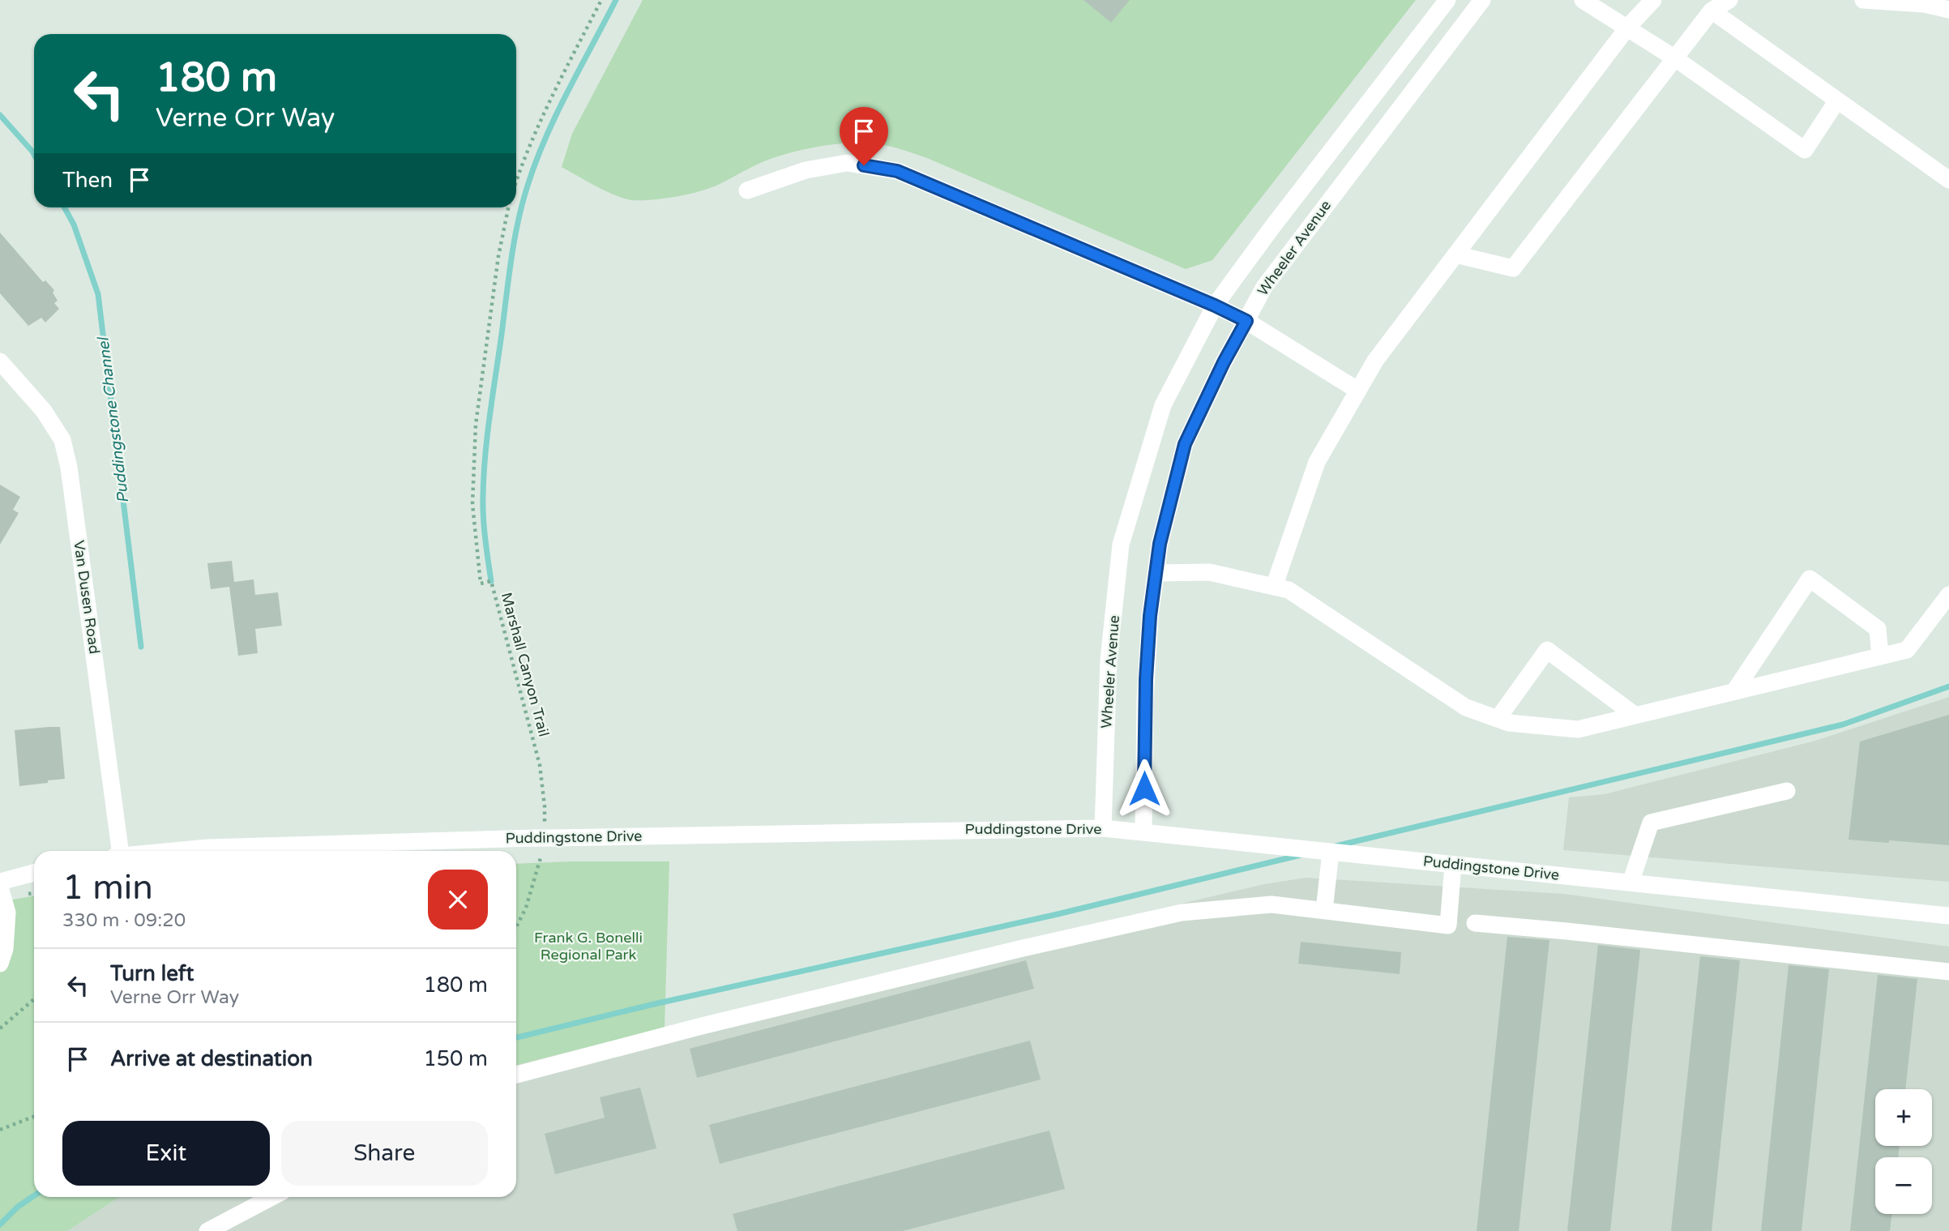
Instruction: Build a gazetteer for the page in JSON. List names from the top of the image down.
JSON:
{
  "streets": {
    "street": ["Wheeler Avenue", "Van Dusen Road", "Puddingstone Drive"],
    "path": ["Marshall Canyon Trail"]
  },
  "crossings": [
    ["Wheeler Avenue", "Puddingstone Drive"],
    ["Marshall Canyon Trail", "Puddingstone Drive"]
  ],
  "water": ["Puddingstone Channel"],
  "parks": ["Frank G. Bonelli Regional Park"],
  "page": {
    "turn": ["180 m", "Verne Orr Way"],
    "then": "Then",
    "heading": ["1 min", "330 m · 09:20"],
    "list": [
      {
        "name": "Turn left",
        "note": "Verne Orr Way",
        "value": "180 m"
      },
      {
        "name": "Arrive at destination",
        "value": "150 m"
      }
    ],
    "map_buttons": ["+", "−"],
    "buttons": ["Exit", "Share"]
  }
}
